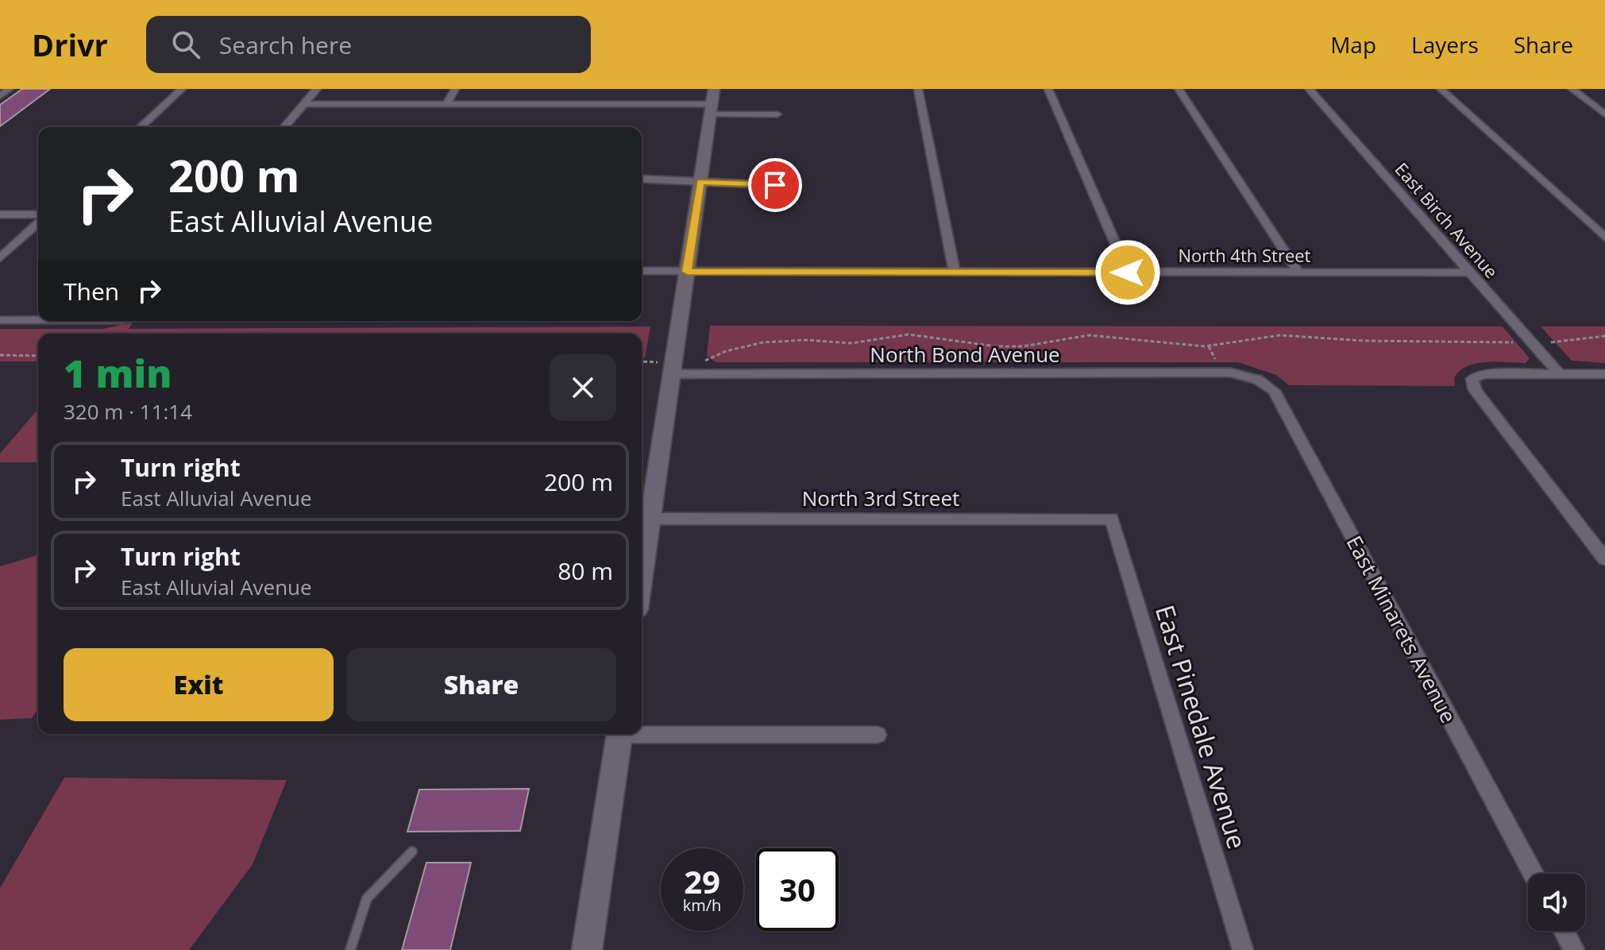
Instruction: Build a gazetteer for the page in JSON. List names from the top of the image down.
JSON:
{
  "streets": {
    "street": [
      "East Birch Avenue",
      "North 4th Street",
      "North Bond Avenue",
      "North 3rd Street",
      "East Minarets Avenue",
      "East Pinedale Avenue"
    ]
  },
  "crossings": [
    ["East Birch Avenue", "North 4th Street"],
    ["North Bond Avenue", "East Minarets Avenue"],
    ["North 3rd Street", "East Pinedale Avenue"]
  ],
  "page": {
    "header": "Drivr",
    "search": "Search here",
    "nav": ["Map", "Layers", "Share"],
    "turn": ["200 m", "East Alluvial Avenue"],
    "then": "Then",
    "heading": ["1 min", "320 m · 11:14"],
    "list": [
      {
        "name": "Turn right",
        "note": "East Alluvial Avenue",
        "value": "200 m"
      },
      {
        "name": "Turn right",
        "note": "East Alluvial Avenue",
        "value": "80 m"
      }
    ],
    "buttons": ["Exit", "Share"],
    "speed": "29 km/h",
    "limit": "30"
  }
}
